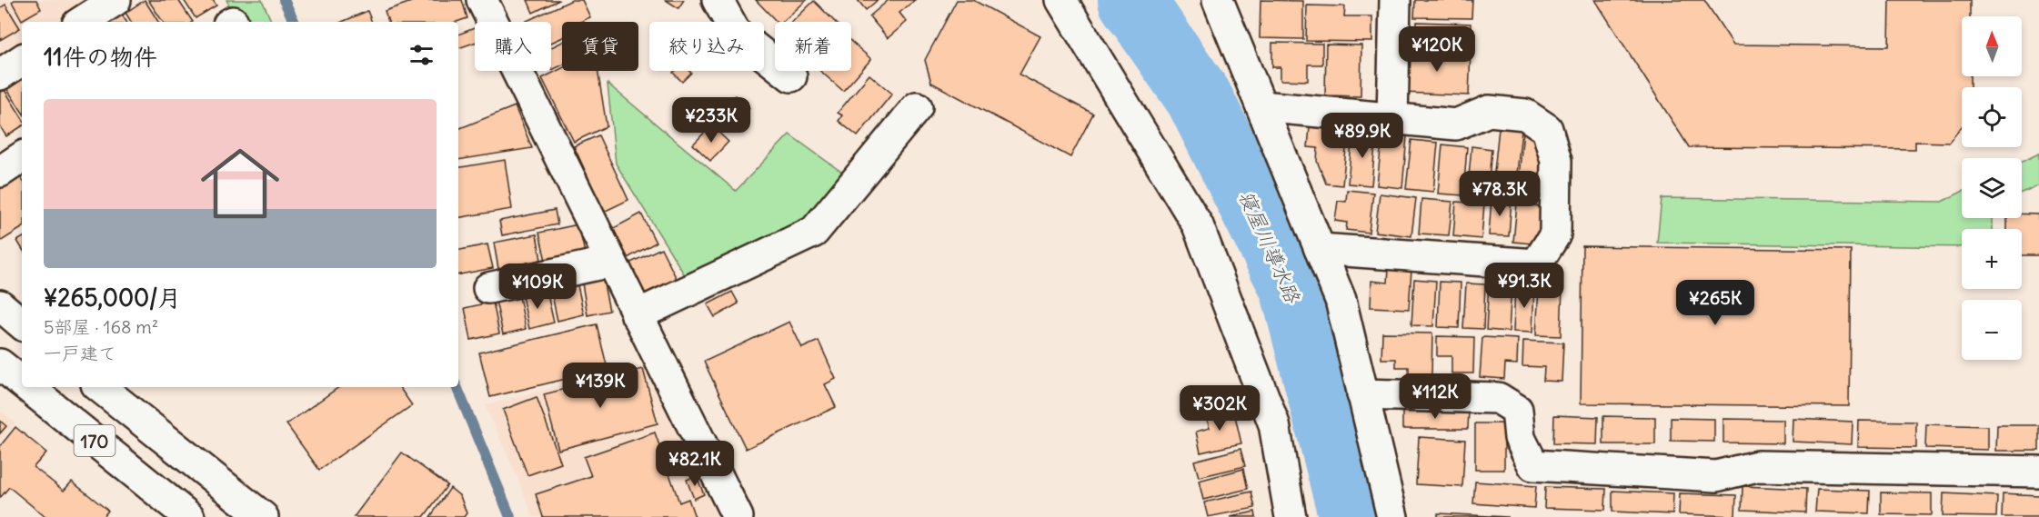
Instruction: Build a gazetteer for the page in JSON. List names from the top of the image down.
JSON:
{
  "streets": {
    "main road": ["170"]
  },
  "water": ["寝屋川導水路"],
  "north": "top",
  "page": {
    "map_buttons": ["+", "−"],
    "chip": [
      "購入",
      "賃貸",
      "絞り込み",
      "新着"
    ],
    "heading": "11件の物件",
    "price": [
      "¥120K",
      "¥233K",
      "¥89.9K",
      "¥78.3K",
      "¥91.3K",
      "¥109K",
      "¥265K",
      "¥139K",
      "¥112K",
      "¥302K",
      "¥82.1K"
    ],
    "list": [
      {
        "name": "¥265,000/月",
        "note": "5部屋 · 168 m² · 一戸建て"
      }
    ]
  }
}
